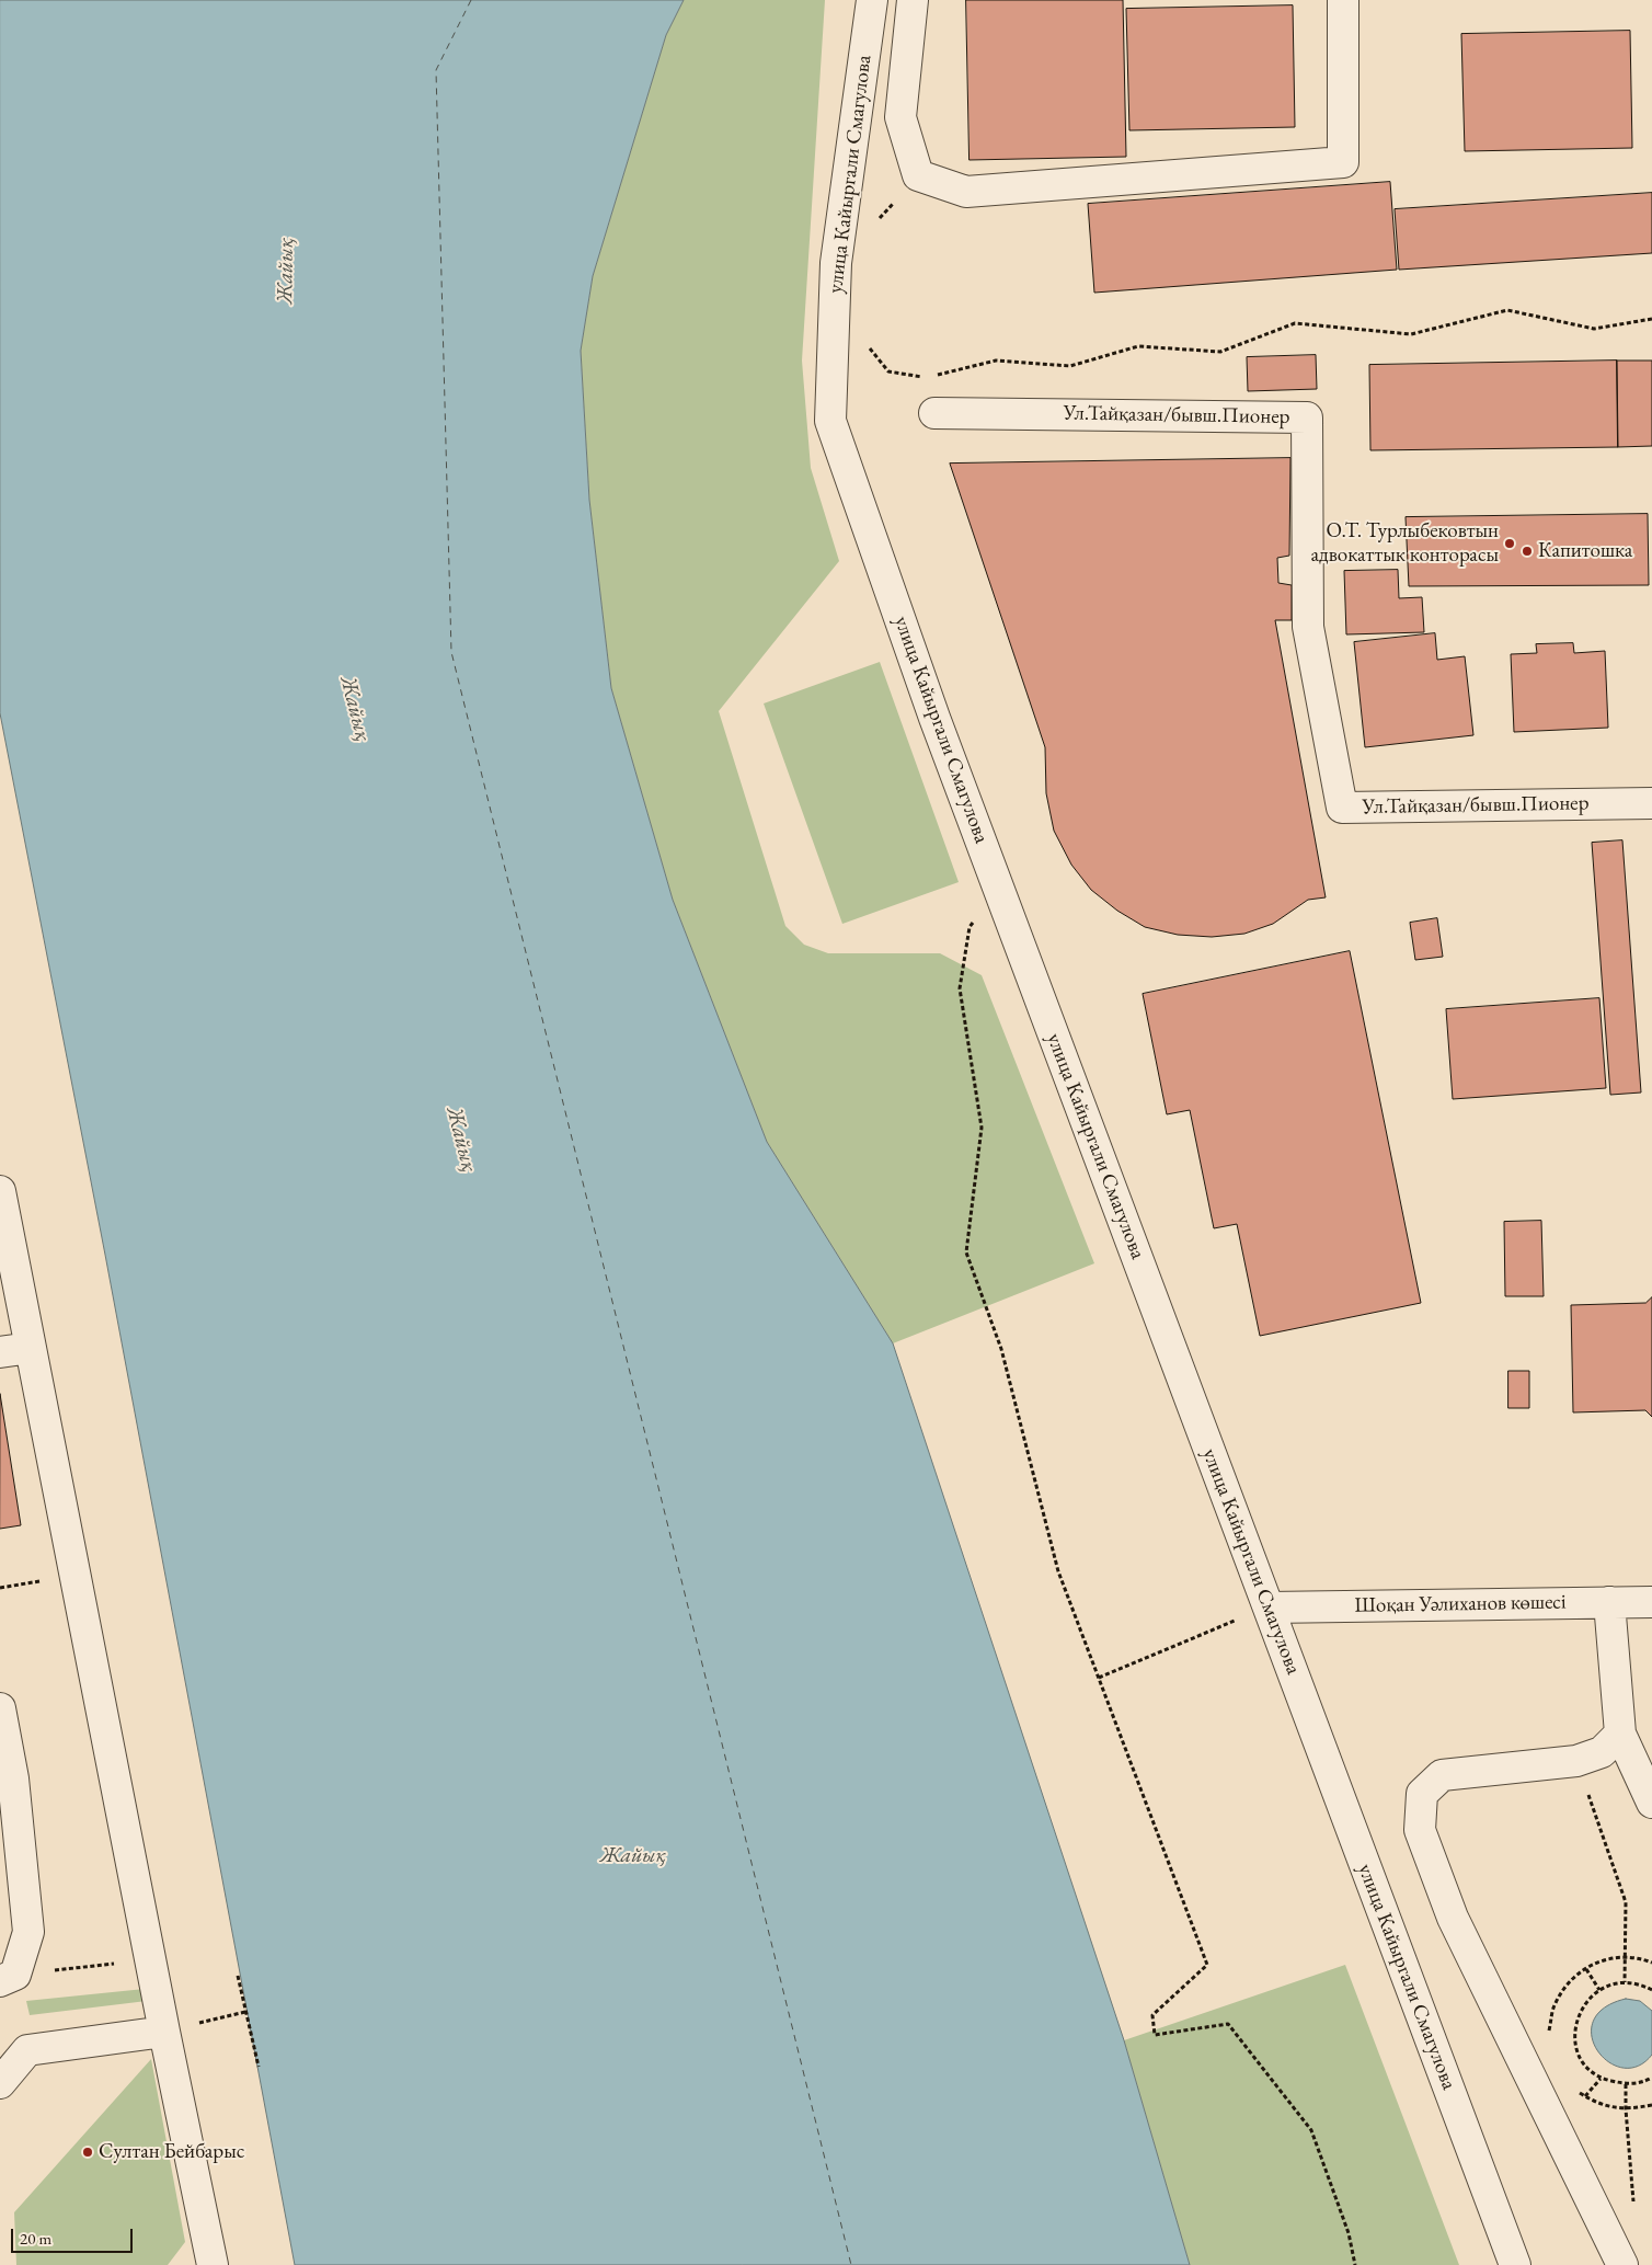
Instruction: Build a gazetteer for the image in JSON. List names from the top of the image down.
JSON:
{
  "streets": {
    "street": ["улица Кайыргали Смагулова", "Ул.Тайқазан/бывш.Пионер", "Шоқан Уәлиханов көшесі"]
  },
  "crossings": [
    ["улица Кайыргали Смагулова", "Шоқан Уәлиханов көшесі"]
  ],
  "water": ["Жайық"],
  "places": ["О.Т. Турлыбековтын адвокаттык конторасы", "Капитошка", "Султан Бейбарыс"],
  "scale_bar": "20 m"
}
